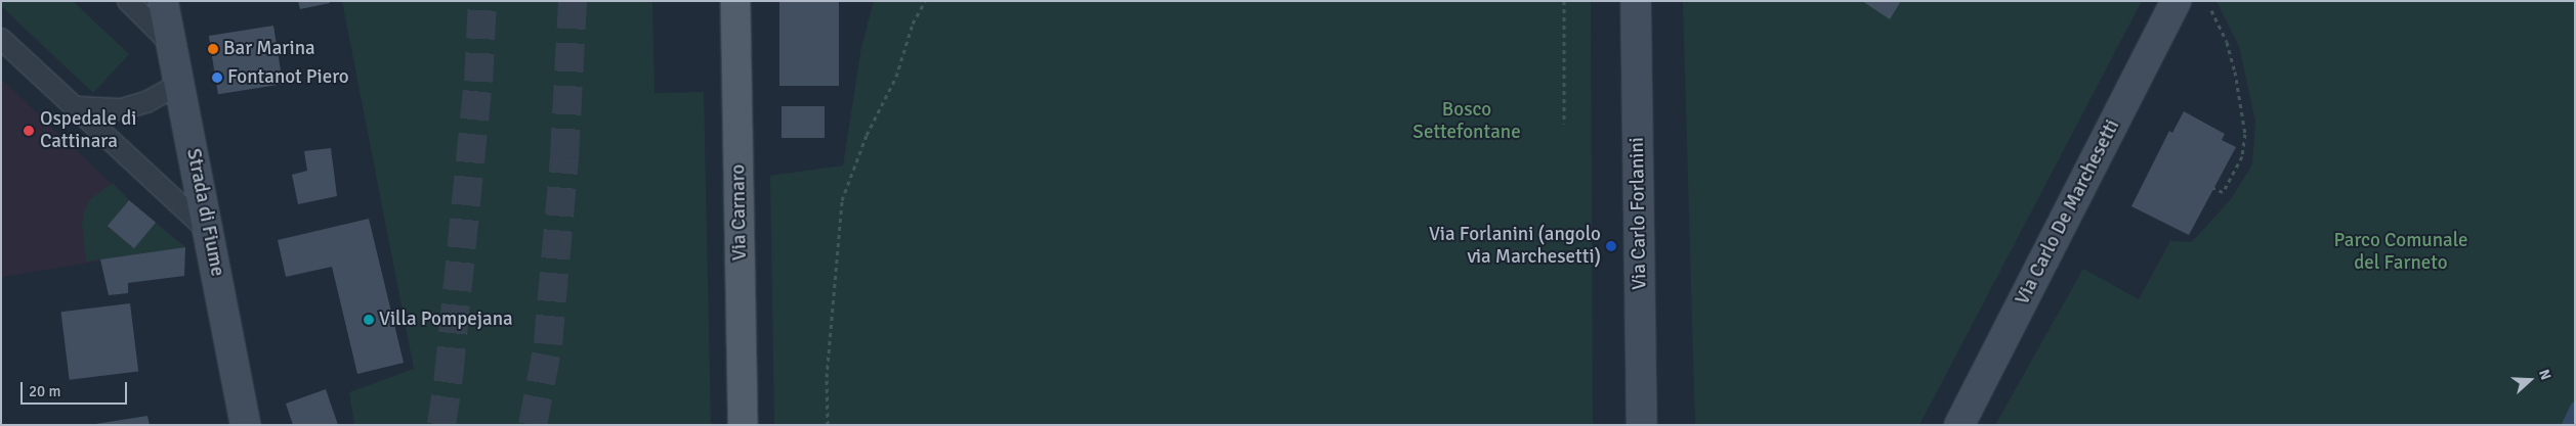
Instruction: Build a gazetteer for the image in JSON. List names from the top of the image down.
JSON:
{
  "streets": {
    "main road": [
      "Strada di Fiume",
      "Via Carnaro",
      "Via Carlo De Marchesetti",
      "Via Carlo Forlanini"
    ]
  },
  "parks": ["Bosco Settefontane", "Parco Comunale del Farneto"],
  "places": [
    "Bar Marina",
    "Fontanot Piero",
    "Ospedale di Cattinara",
    "Via Forlanini (angolo via Marchesetti)",
    "Villa Pompejana"
  ],
  "scale_bar": "20 m",
  "north": "right"
}
